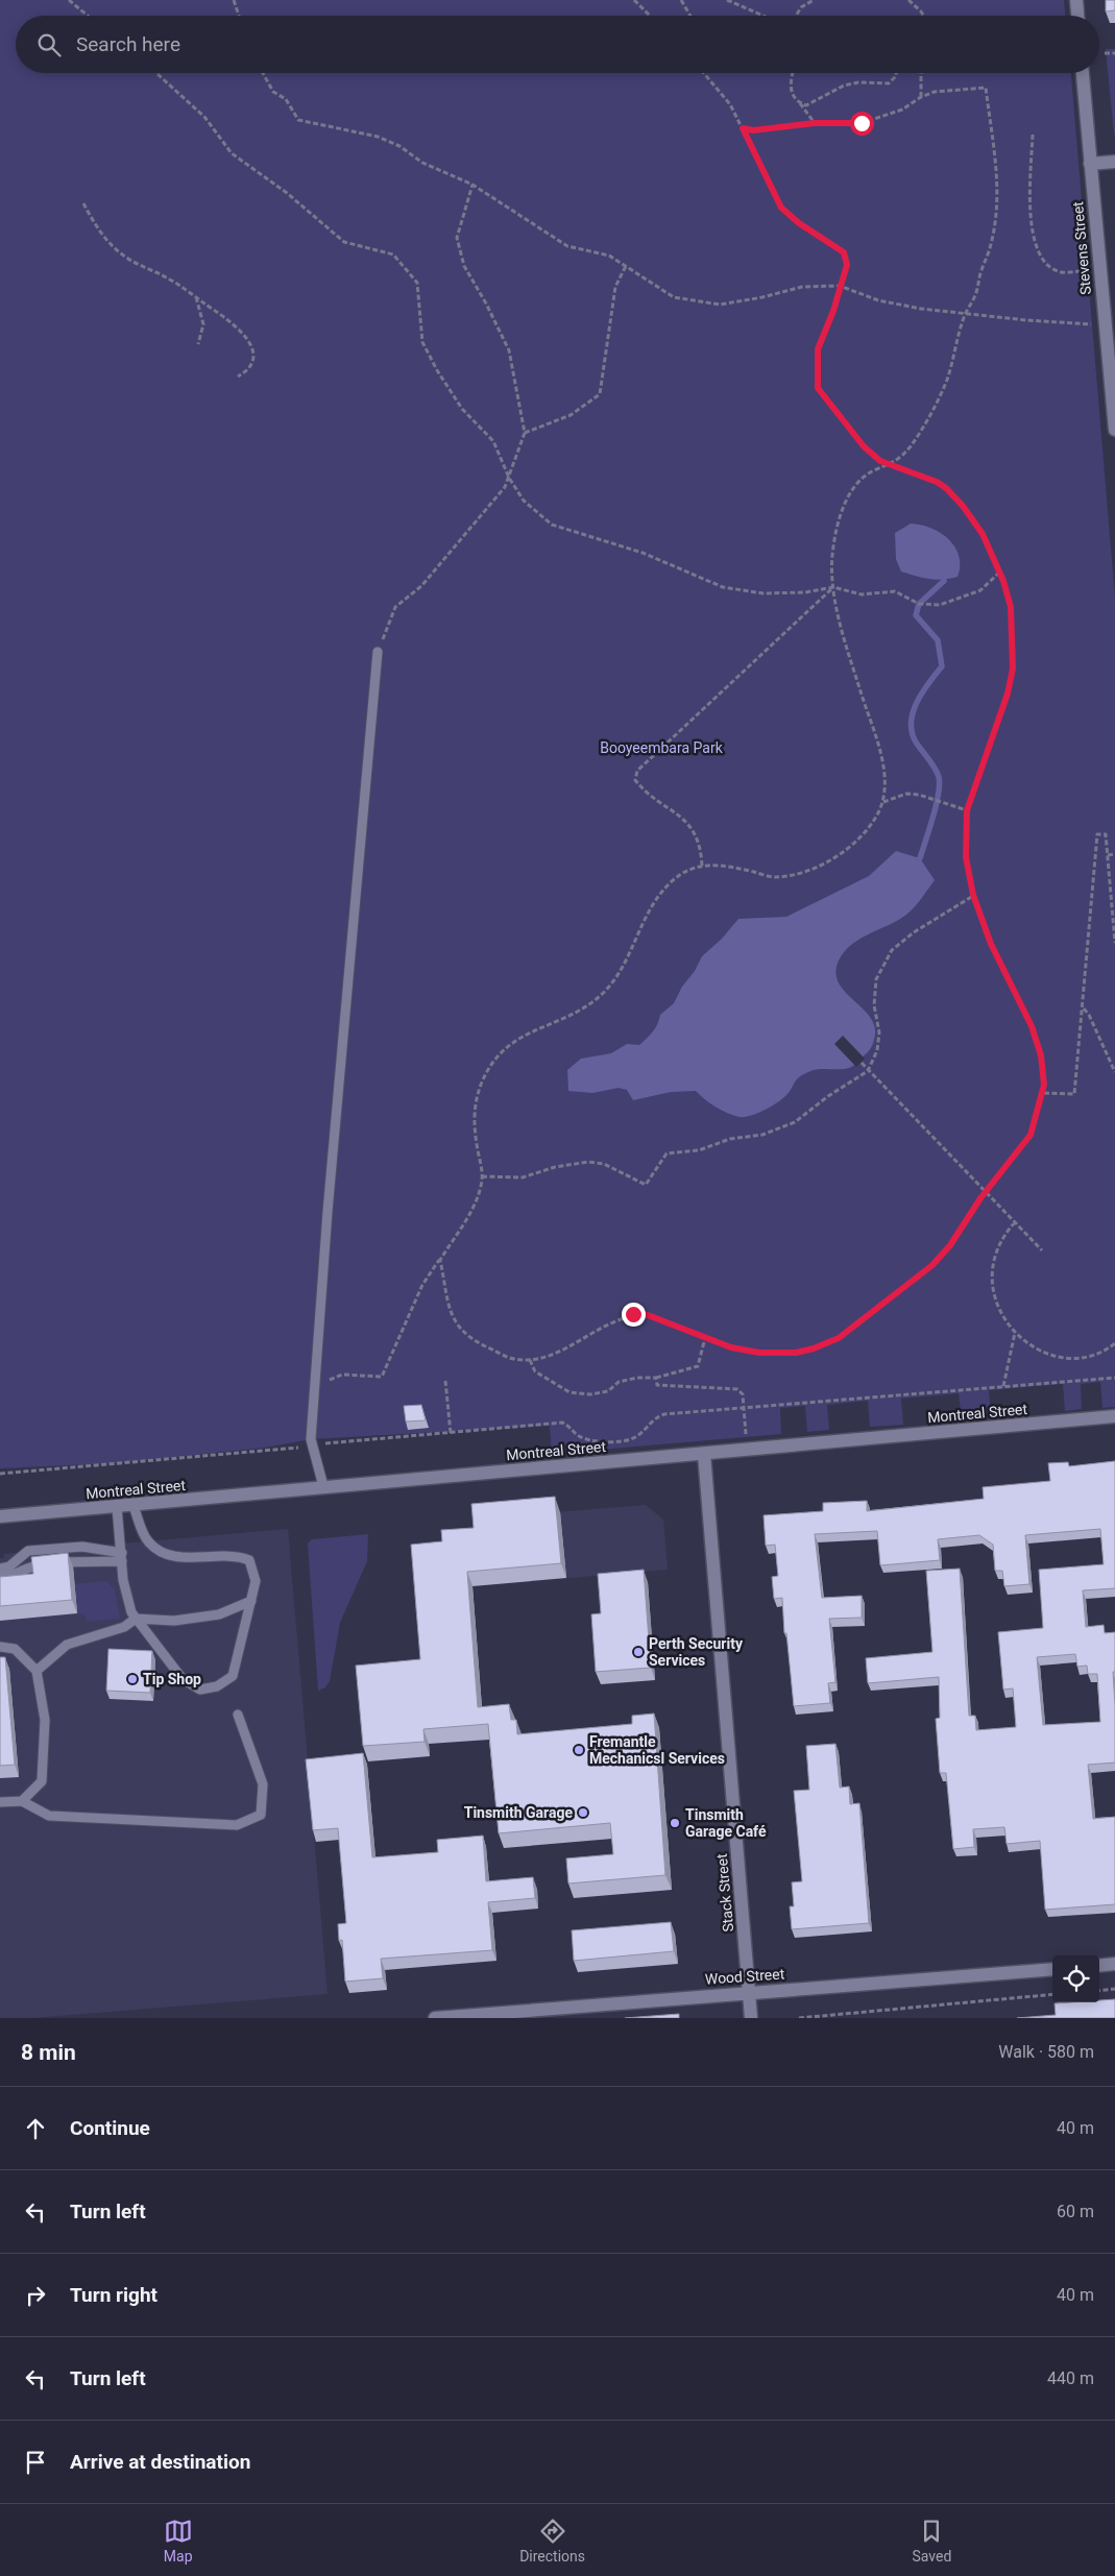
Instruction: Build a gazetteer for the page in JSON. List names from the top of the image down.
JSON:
{
  "streets": {
    "street": [
      "Stevens Street",
      "Montreal Street",
      "Stack Street",
      "Wood Street"
    ]
  },
  "crossings": [
    ["Montreal Street", "Stack Street"],
    ["Stack Street", "Wood Street"]
  ],
  "parks": ["Booyeembara Park"],
  "places": [
    "Perth Security Services",
    "Tip Shop",
    "Fremantle Mechanicsl Services",
    "Tinsmith Garage",
    "Tinsmith Garage Café"
  ],
  "page": {
    "search": "Search here",
    "heading": ["8 min", "Walk · 580 m"],
    "list": [
      ["Continue", "40 m"],
      ["Turn left", "60 m"],
      ["Turn right", "40 m"],
      ["Turn left", "440 m"],
      "Arrive at destination"
    ],
    "nav": ["Map", "Directions", "Saved"]
  }
}
